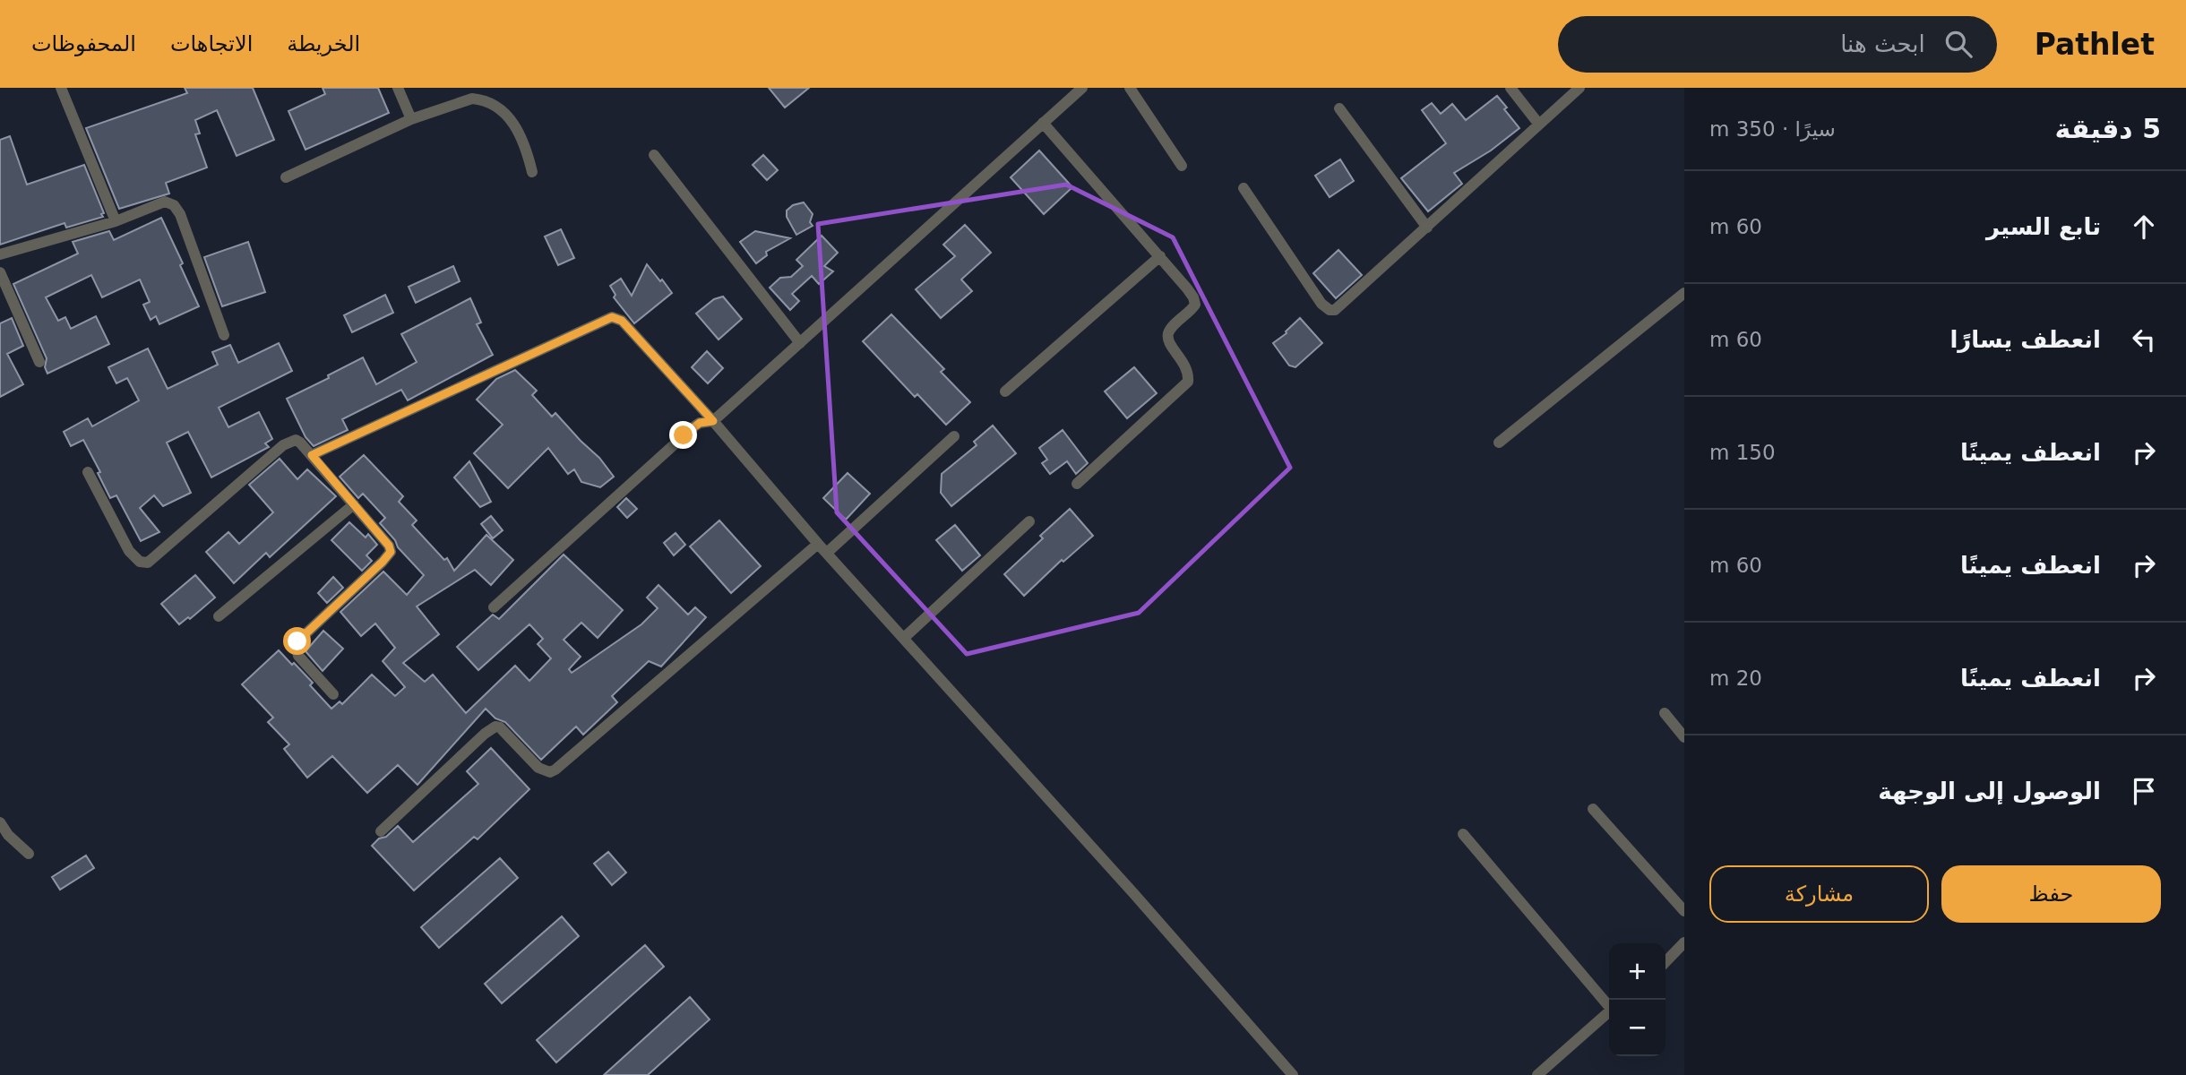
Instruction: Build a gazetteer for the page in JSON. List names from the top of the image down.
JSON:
{
  "page": {
    "header": "Pathlet",
    "search": "ابحث هنا",
    "nav": ["الخريطة", "الاتجاهات", "المحفوظات"],
    "heading": ["5 دقيقة", "سيرًا · 350 m"],
    "list": [
      ["تابع السير", "60 m"],
      ["انعطف يسارًا", "60 m"],
      ["انعطف يمينًا", "150 m"],
      ["انعطف يمينًا", "60 m"],
      ["انعطف يمينًا", "20 m"],
      "الوصول إلى الوجهة"
    ],
    "buttons": ["حفظ", "مشاركة"],
    "map_buttons": ["+", "−"]
  }
}
